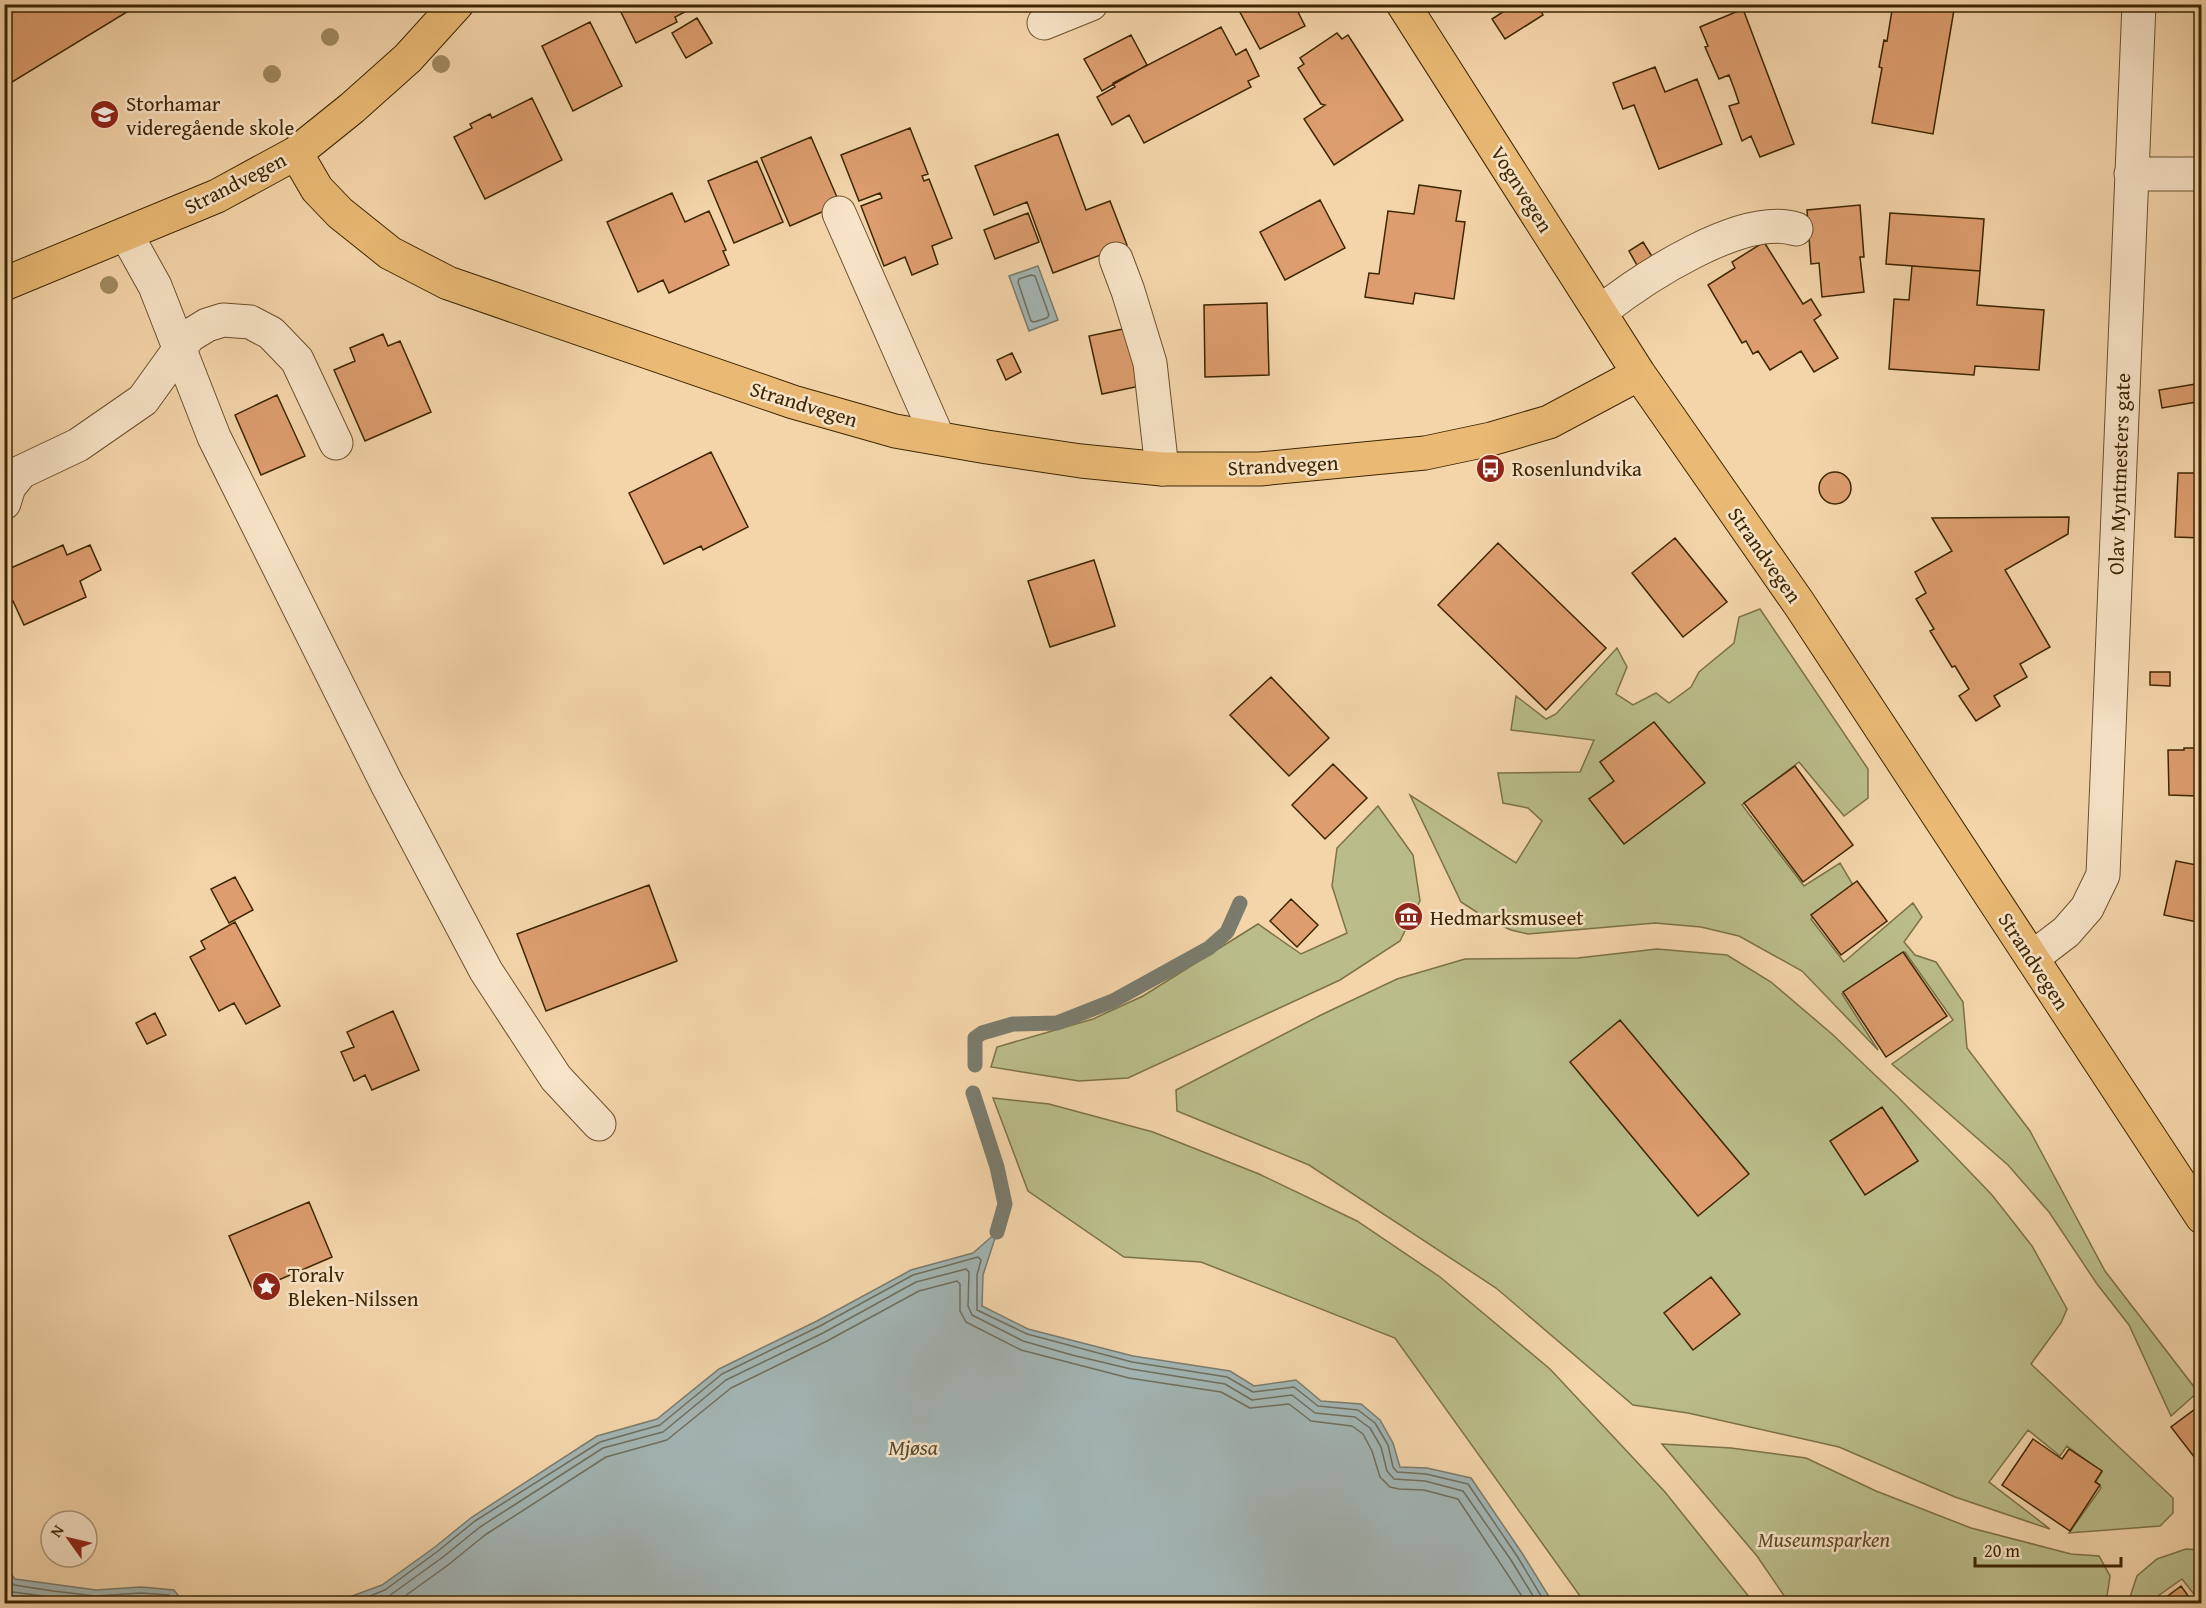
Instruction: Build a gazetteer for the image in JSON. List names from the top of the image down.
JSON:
{
  "streets": {
    "main road": ["Strandvegen", "Vognvegen"],
    "street": ["Olav Myntmesters gate"]
  },
  "crossings": [
    ["Strandvegen", "Vognvegen"],
    ["Strandvegen", "Olav Myntmesters gate"]
  ],
  "water": ["Mjøsa"],
  "parks": ["Museumsparken"],
  "places": {
    "school or university": ["Storhamar videregående skole"],
    "bus stop": ["Rosenlundvika"],
    "museum": ["Hedmarksmuseet"],
    "place": ["Toralv Bleken-Nilssen"]
  },
  "scale_bar": "20 m",
  "north": "top left"
}
